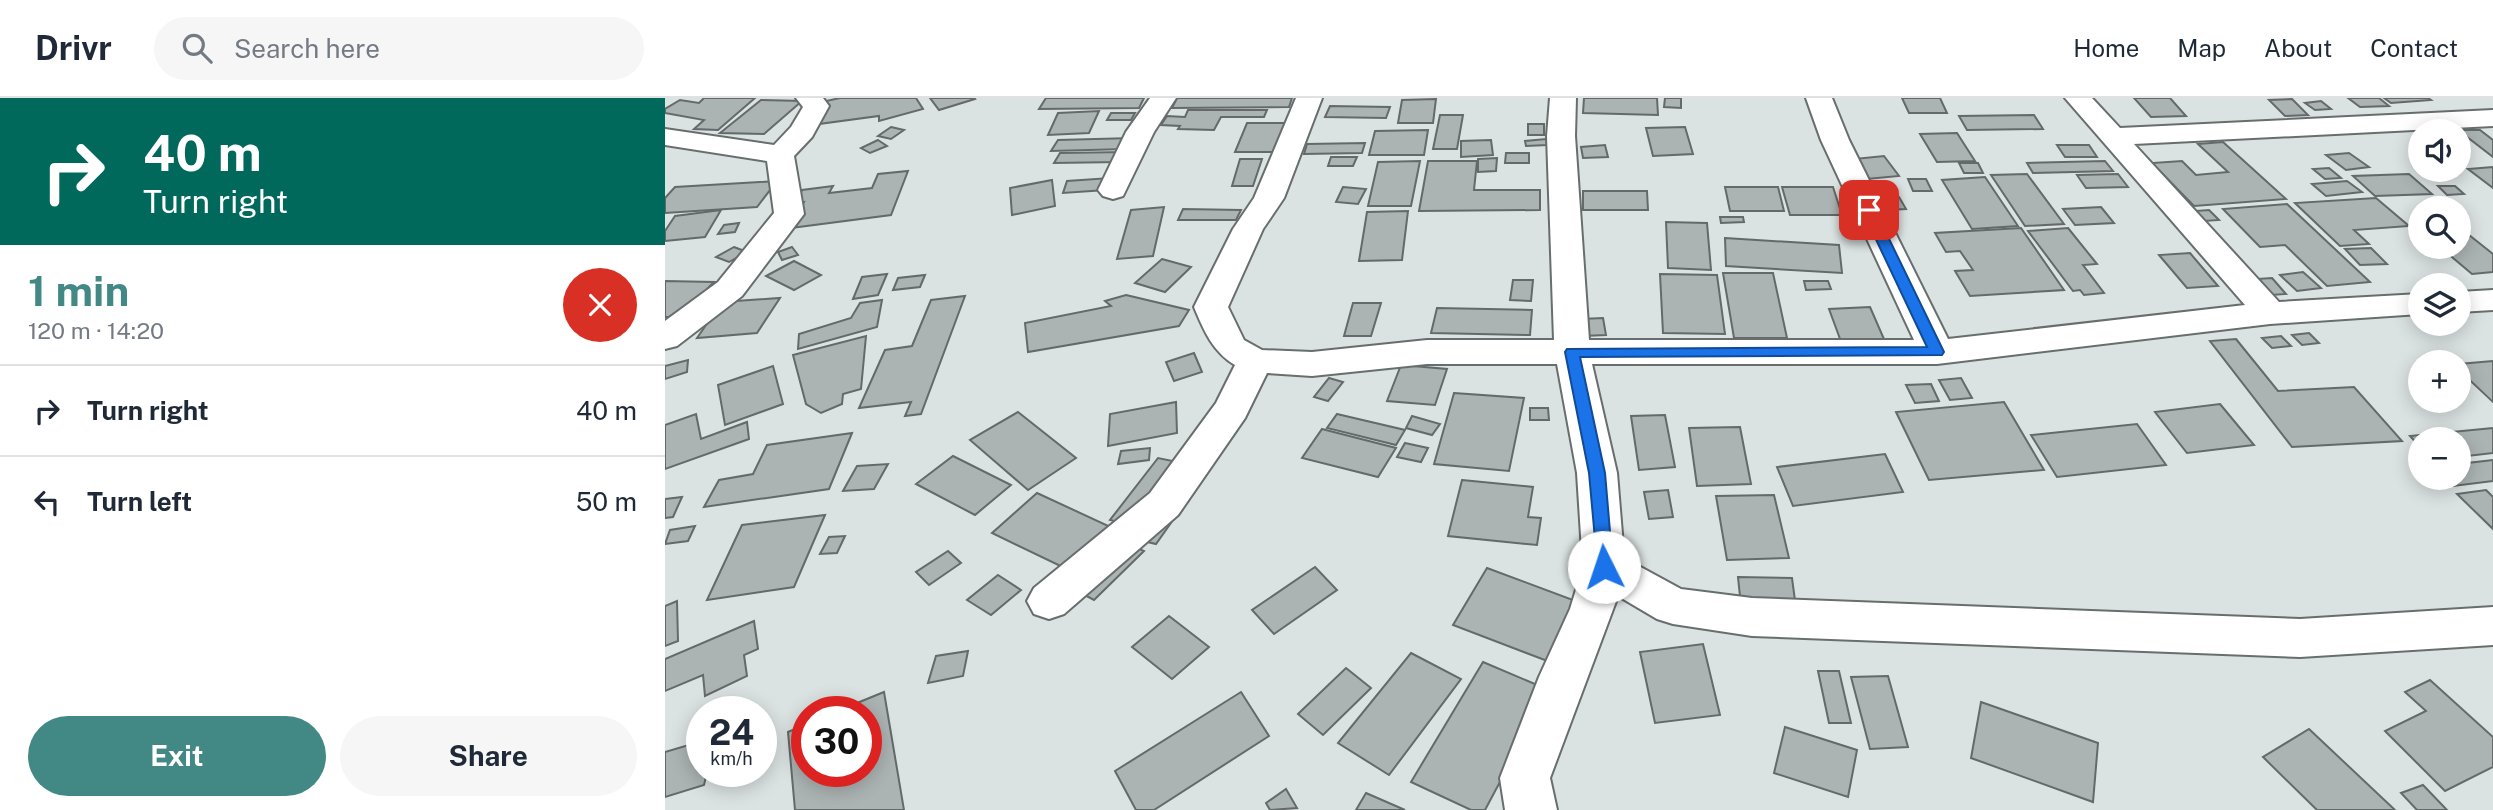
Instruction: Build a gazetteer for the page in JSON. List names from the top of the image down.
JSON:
{
  "page": {
    "header": "Drivr",
    "search": "Search here",
    "nav": [
      "Home",
      "Map",
      "About",
      "Contact"
    ],
    "turn": ["40 m", "Turn right"],
    "map_buttons": ["+", "−"],
    "heading": ["1 min", "120 m · 14:20"],
    "list": [
      {
        "name": "Turn right",
        "value": "40 m"
      },
      {
        "name": "Turn left",
        "value": "50 m"
      }
    ],
    "speed": "24 km/h",
    "limit": "30",
    "buttons": ["Exit", "Share"]
  }
}
